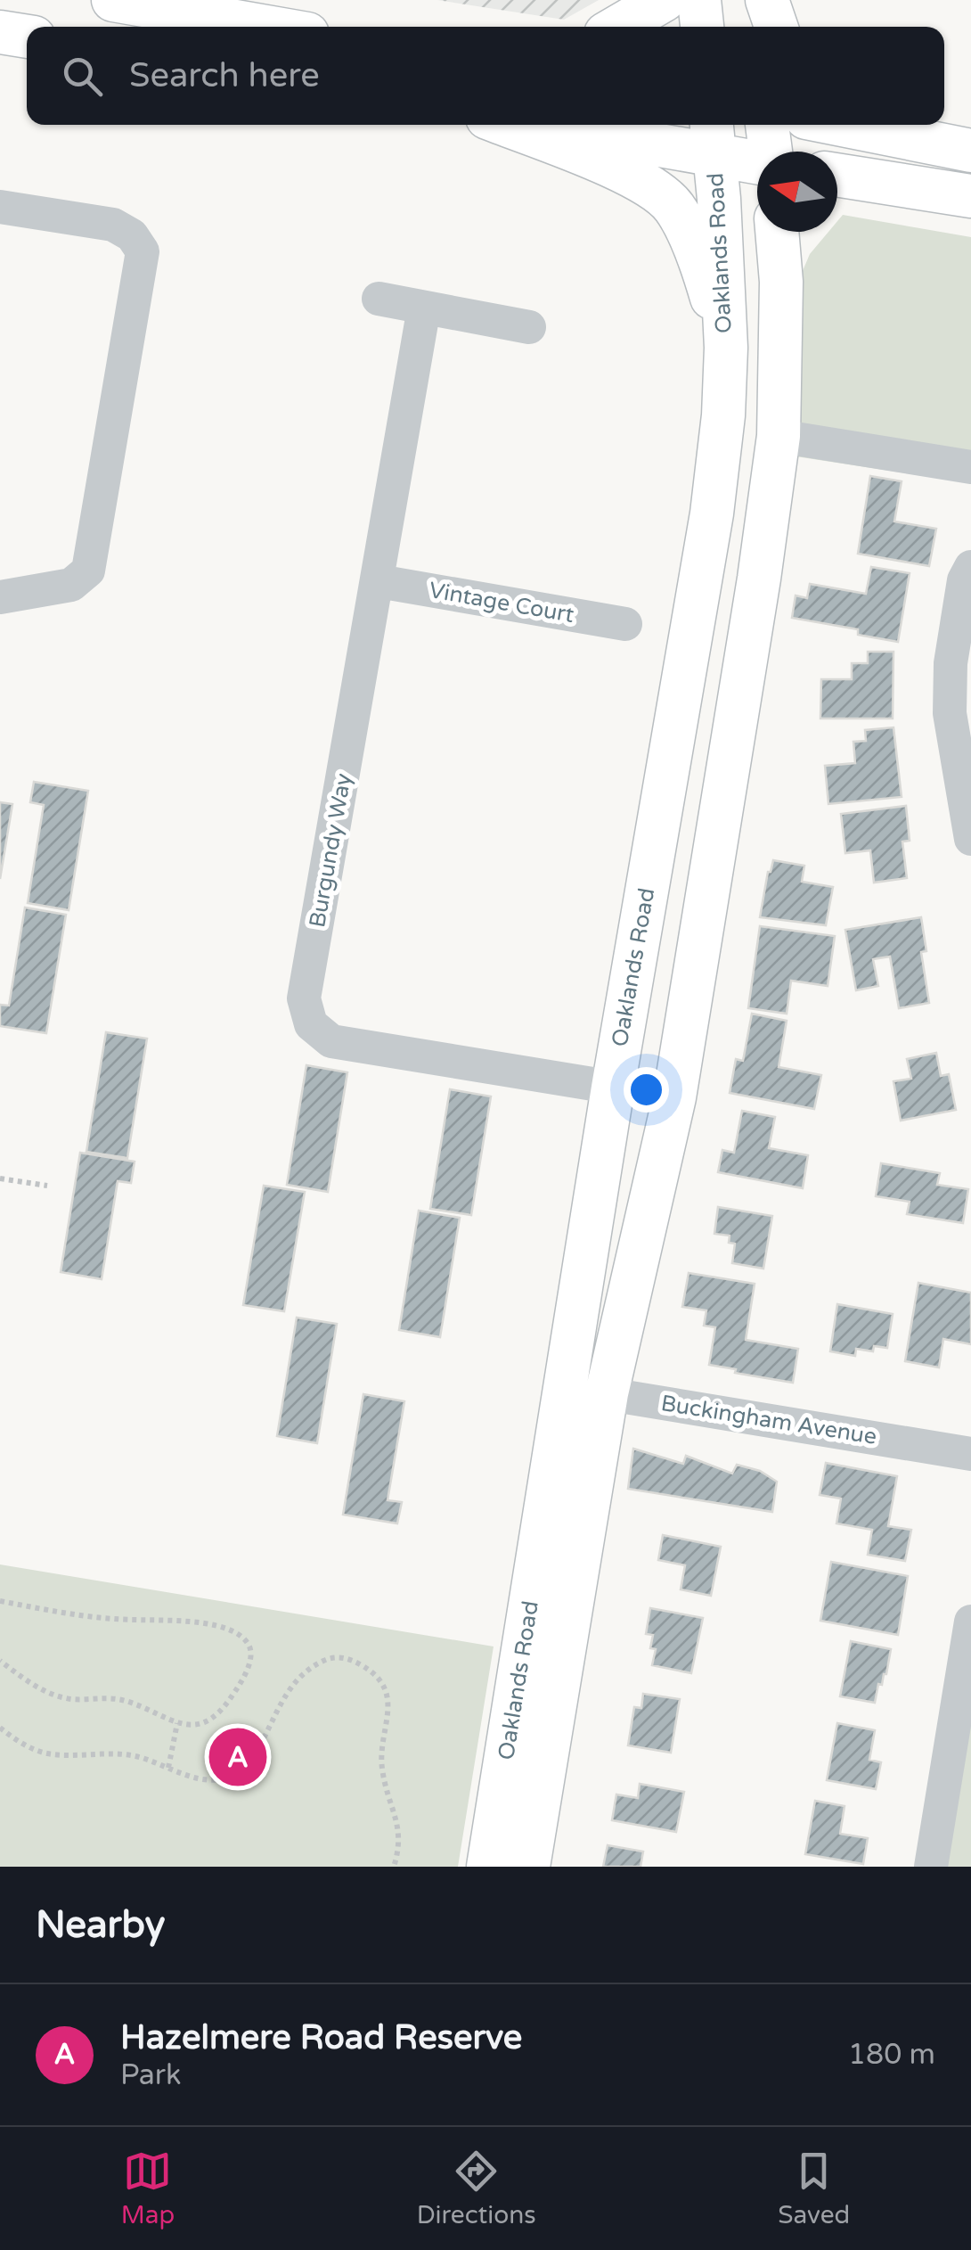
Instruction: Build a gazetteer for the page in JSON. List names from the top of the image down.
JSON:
{
  "streets": {
    "main road": ["Oaklands Road"],
    "street": ["Vintage Court", "Burgundy Way", "Buckingham Avenue"]
  },
  "crossings": [
    ["Oaklands Road", "Burgundy Way"],
    ["Oaklands Road", "Buckingham Avenue"],
    ["Vintage Court", "Burgundy Way"]
  ],
  "north": "left",
  "page": {
    "search": "Search here",
    "pins": "A",
    "heading": "Nearby",
    "list": [
      {
        "mark": "A",
        "name": "Hazelmere Road Reserve",
        "note": "Park",
        "value": "180 m"
      }
    ],
    "nav": ["Map", "Directions", "Saved"]
  }
}
